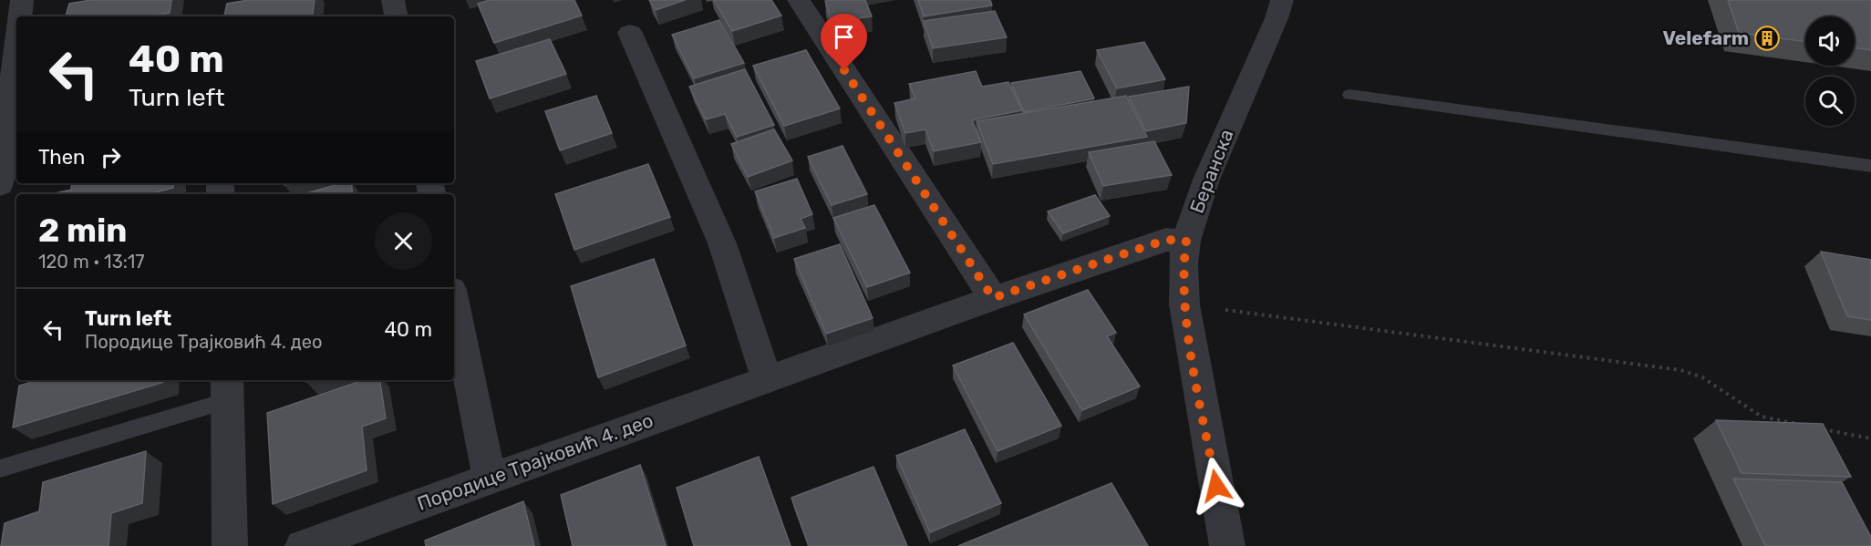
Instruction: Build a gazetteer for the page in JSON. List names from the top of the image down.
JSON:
{
  "streets": {
    "street": ["Беранска", "Породице Трајковић 4. део"]
  },
  "crossings": [
    ["Беранска", "Породице Трајковић 4. део"]
  ],
  "places": {
    "building": ["Velefarm"]
  },
  "page": {
    "turn": ["40 m", "Turn left"],
    "then": "Then",
    "heading": ["2 min", "120 m · 13:17"],
    "list": [
      {
        "name": "Turn left",
        "note": "Породице Трајковић 4. део",
        "value": "40 m"
      }
    ]
  }
}
